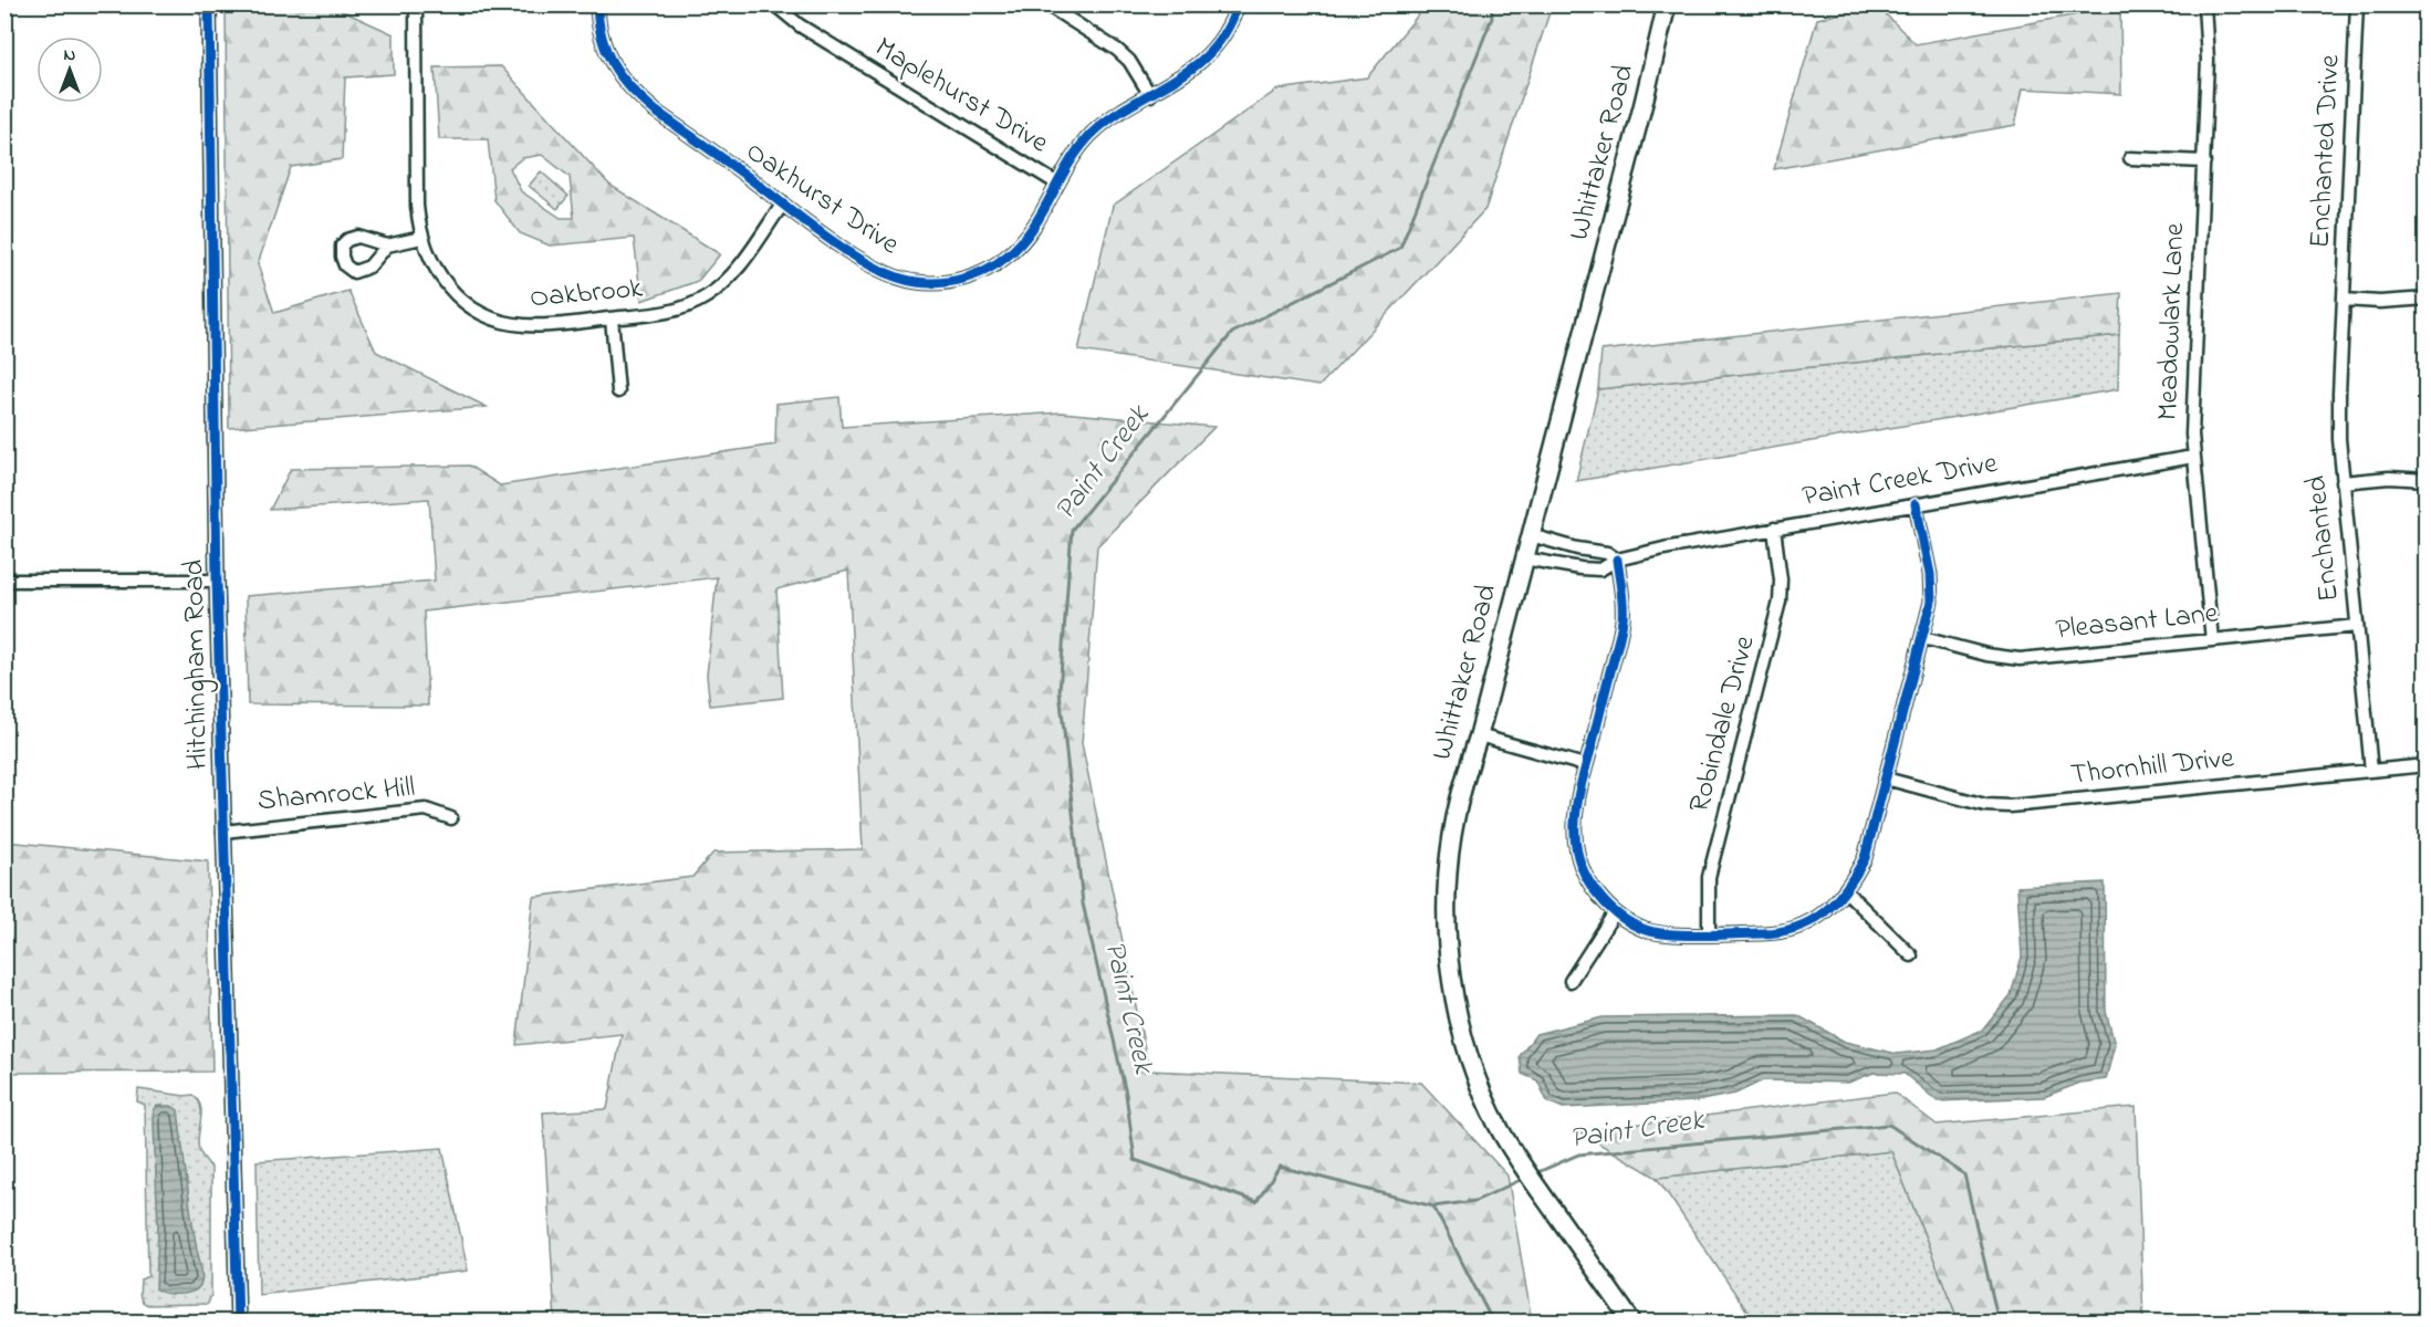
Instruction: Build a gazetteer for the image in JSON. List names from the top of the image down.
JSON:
{
  "streets": {
    "main road": ["Whittaker Road"],
    "street": [
      "Maplehurst Drive",
      "Enchanted Drive",
      "Oakhurst Drive",
      "Oakbrook",
      "Meadowlark Lane",
      "Paint Creek Drive",
      "Enchanted",
      "Pleasant Lane",
      "Hitchingham Road",
      "Robindale Drive",
      "Thornhill Drive",
      "Shamrock Hill"
    ]
  },
  "crossings": [
    ["Maplehurst Drive", "Oakhurst Drive"],
    ["Enchanted Drive", "Enchanted"],
    ["Whittaker Road", "Paint Creek Drive"],
    ["Oakhurst Drive", "Oakbrook"],
    ["Meadowlark Lane", "Paint Creek Drive"],
    ["Meadowlark Lane", "Pleasant Lane"],
    ["Paint Creek Drive", "Robindale Drive"],
    ["Enchanted", "Pleasant Lane"],
    ["Enchanted", "Thornhill Drive"],
    ["Hitchingham Road", "Shamrock Hill"]
  ],
  "water": ["Paint Creek"],
  "north": "top"
}
